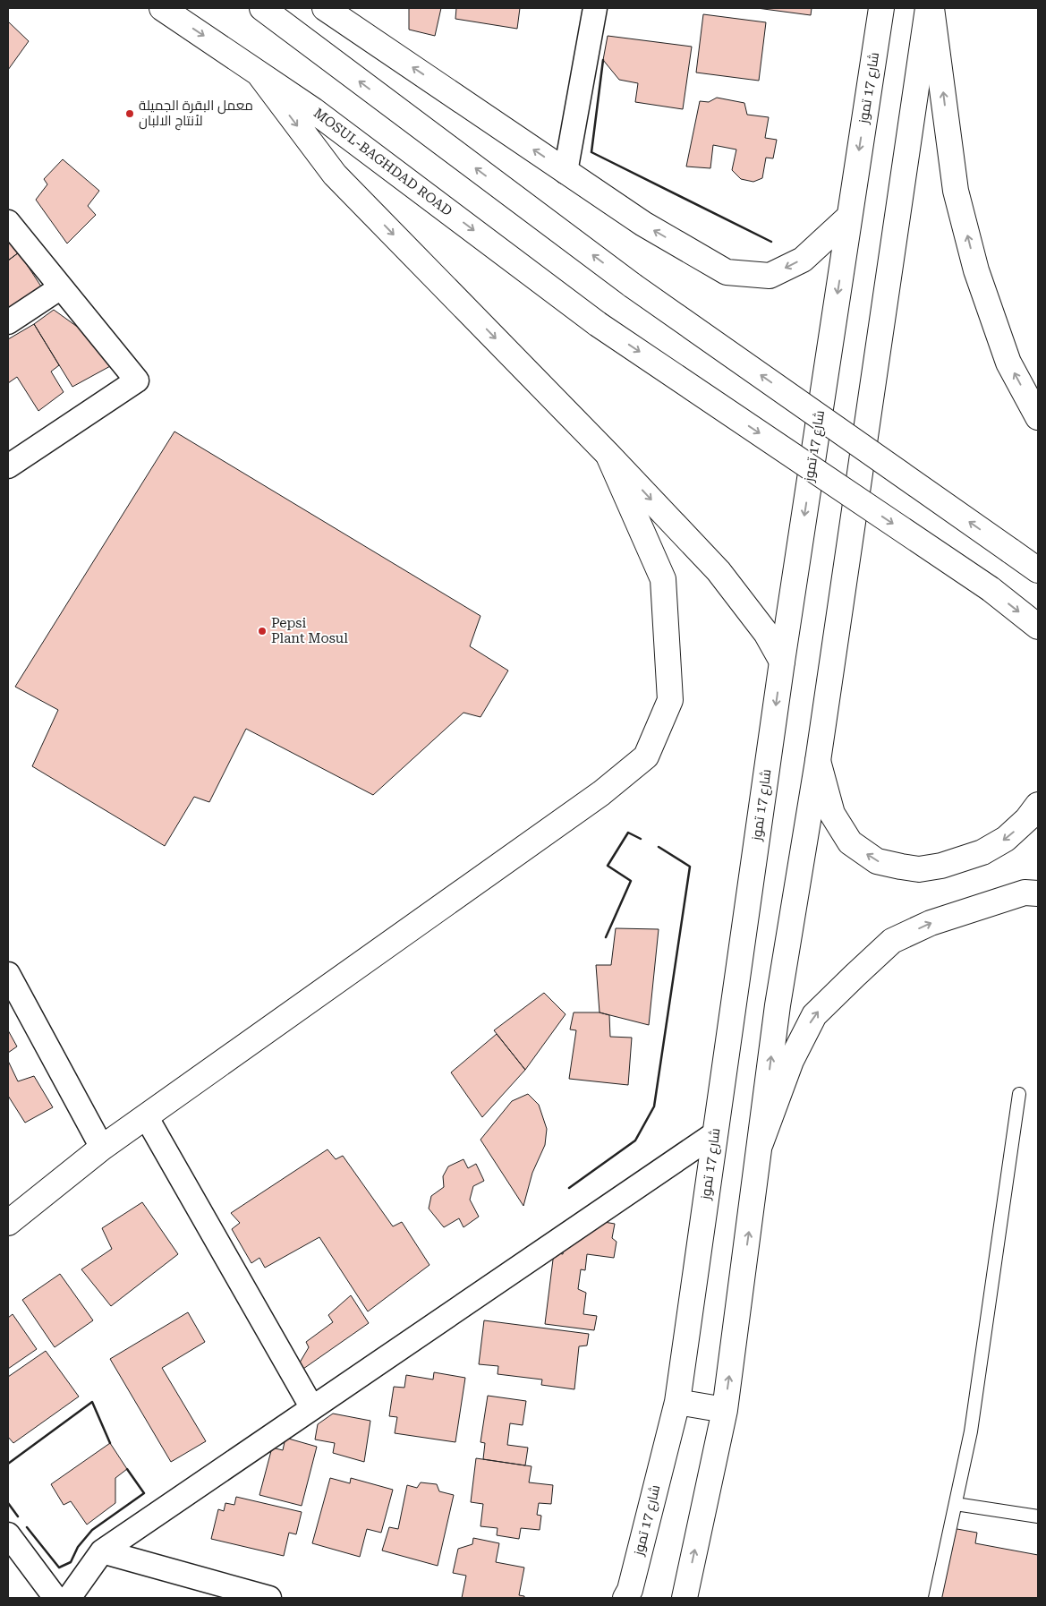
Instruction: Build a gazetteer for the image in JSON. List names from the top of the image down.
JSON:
{
  "streets": {
    "main road": ["شارع 17 تموز", "MOSUL-BAGHDAD ROAD"]
  },
  "places": ["معمل البقرة الجميلة لأنتاج الالبان", "Pepsi Plant Mosul"]
}
